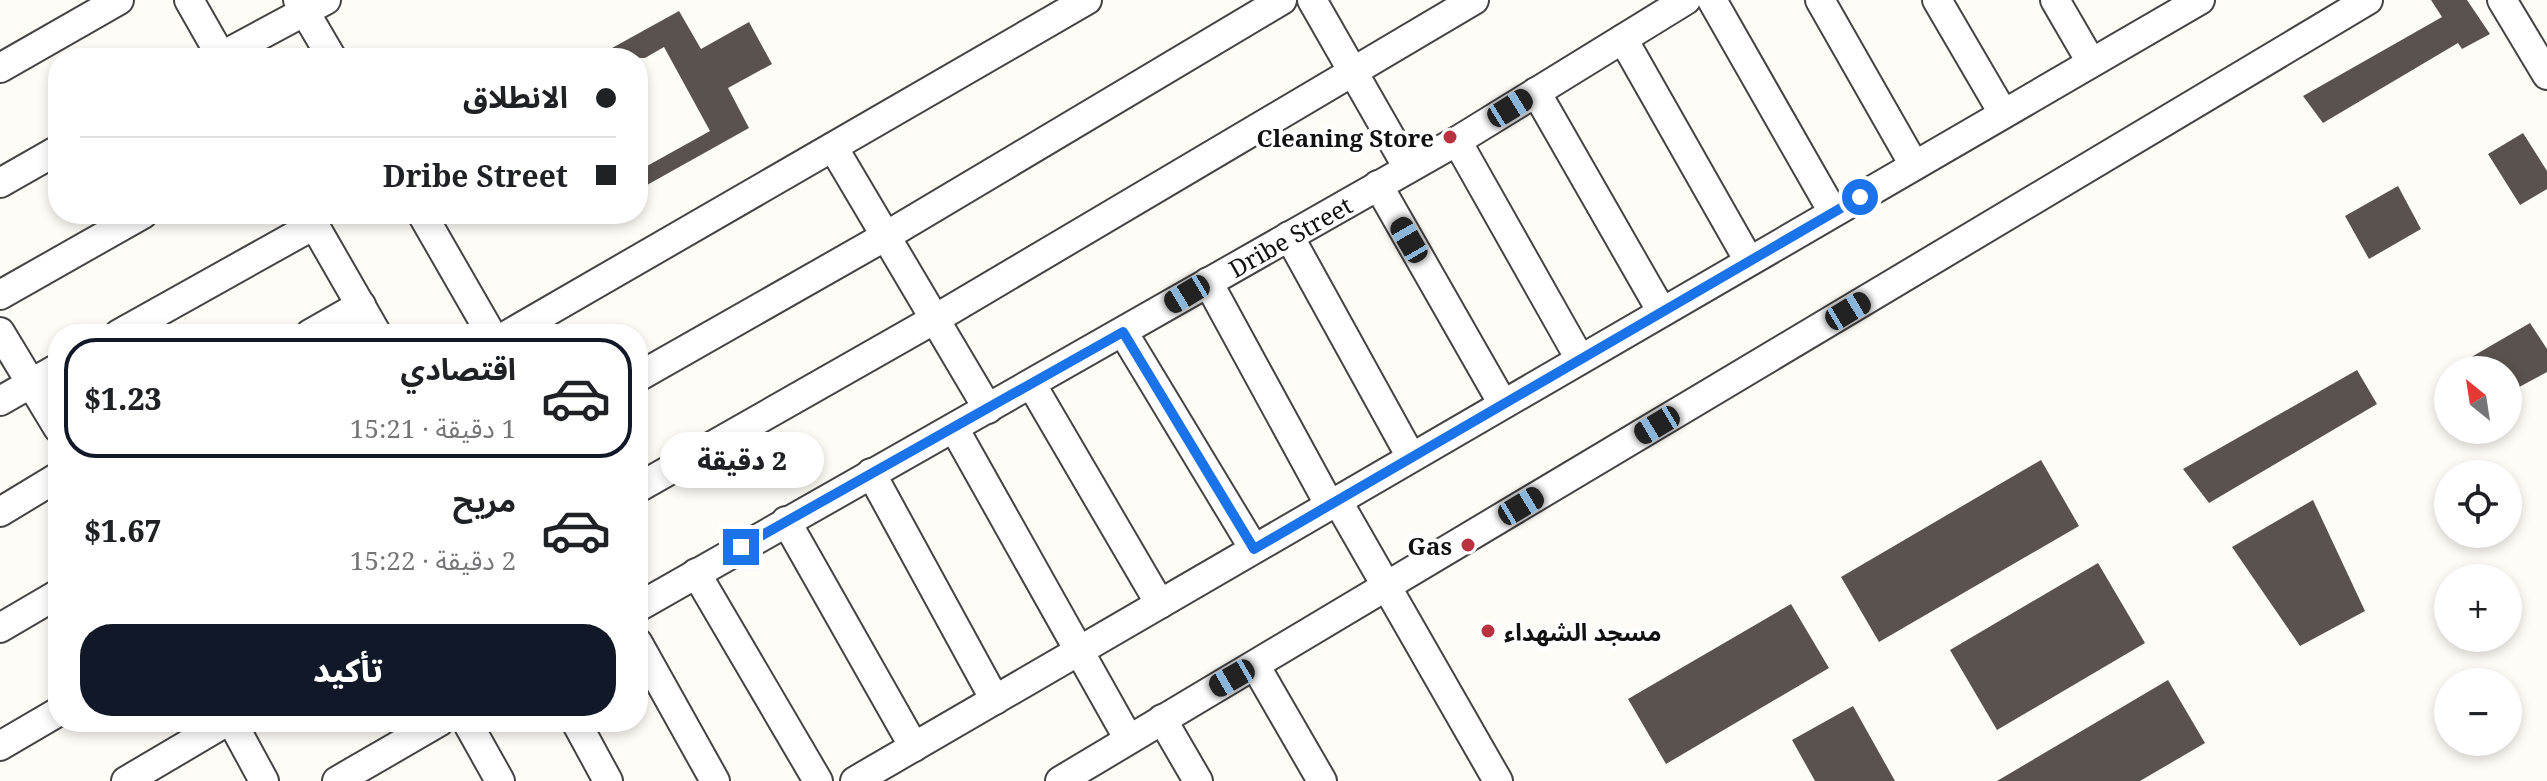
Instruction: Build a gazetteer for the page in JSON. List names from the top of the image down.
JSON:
{
  "streets": {
    "street": ["Dribe Street"]
  },
  "places": ["Cleaning Store", "Gas", "مسجد الشهداء"],
  "north": "top left",
  "page": {
    "banner": ["الانطلاق", "Dribe Street"],
    "list": [
      {
        "name": "اقتصادي",
        "note": "1 دقيقة · 15:21",
        "value": "$1.23"
      },
      {
        "name": "مريح",
        "note": "2 دقيقة · 15:22",
        "value": "$1.67"
      }
    ],
    "map_buttons": ["+", "−"],
    "bubble": "2 دقيقة",
    "buttons": "تأكيد"
  }
}
